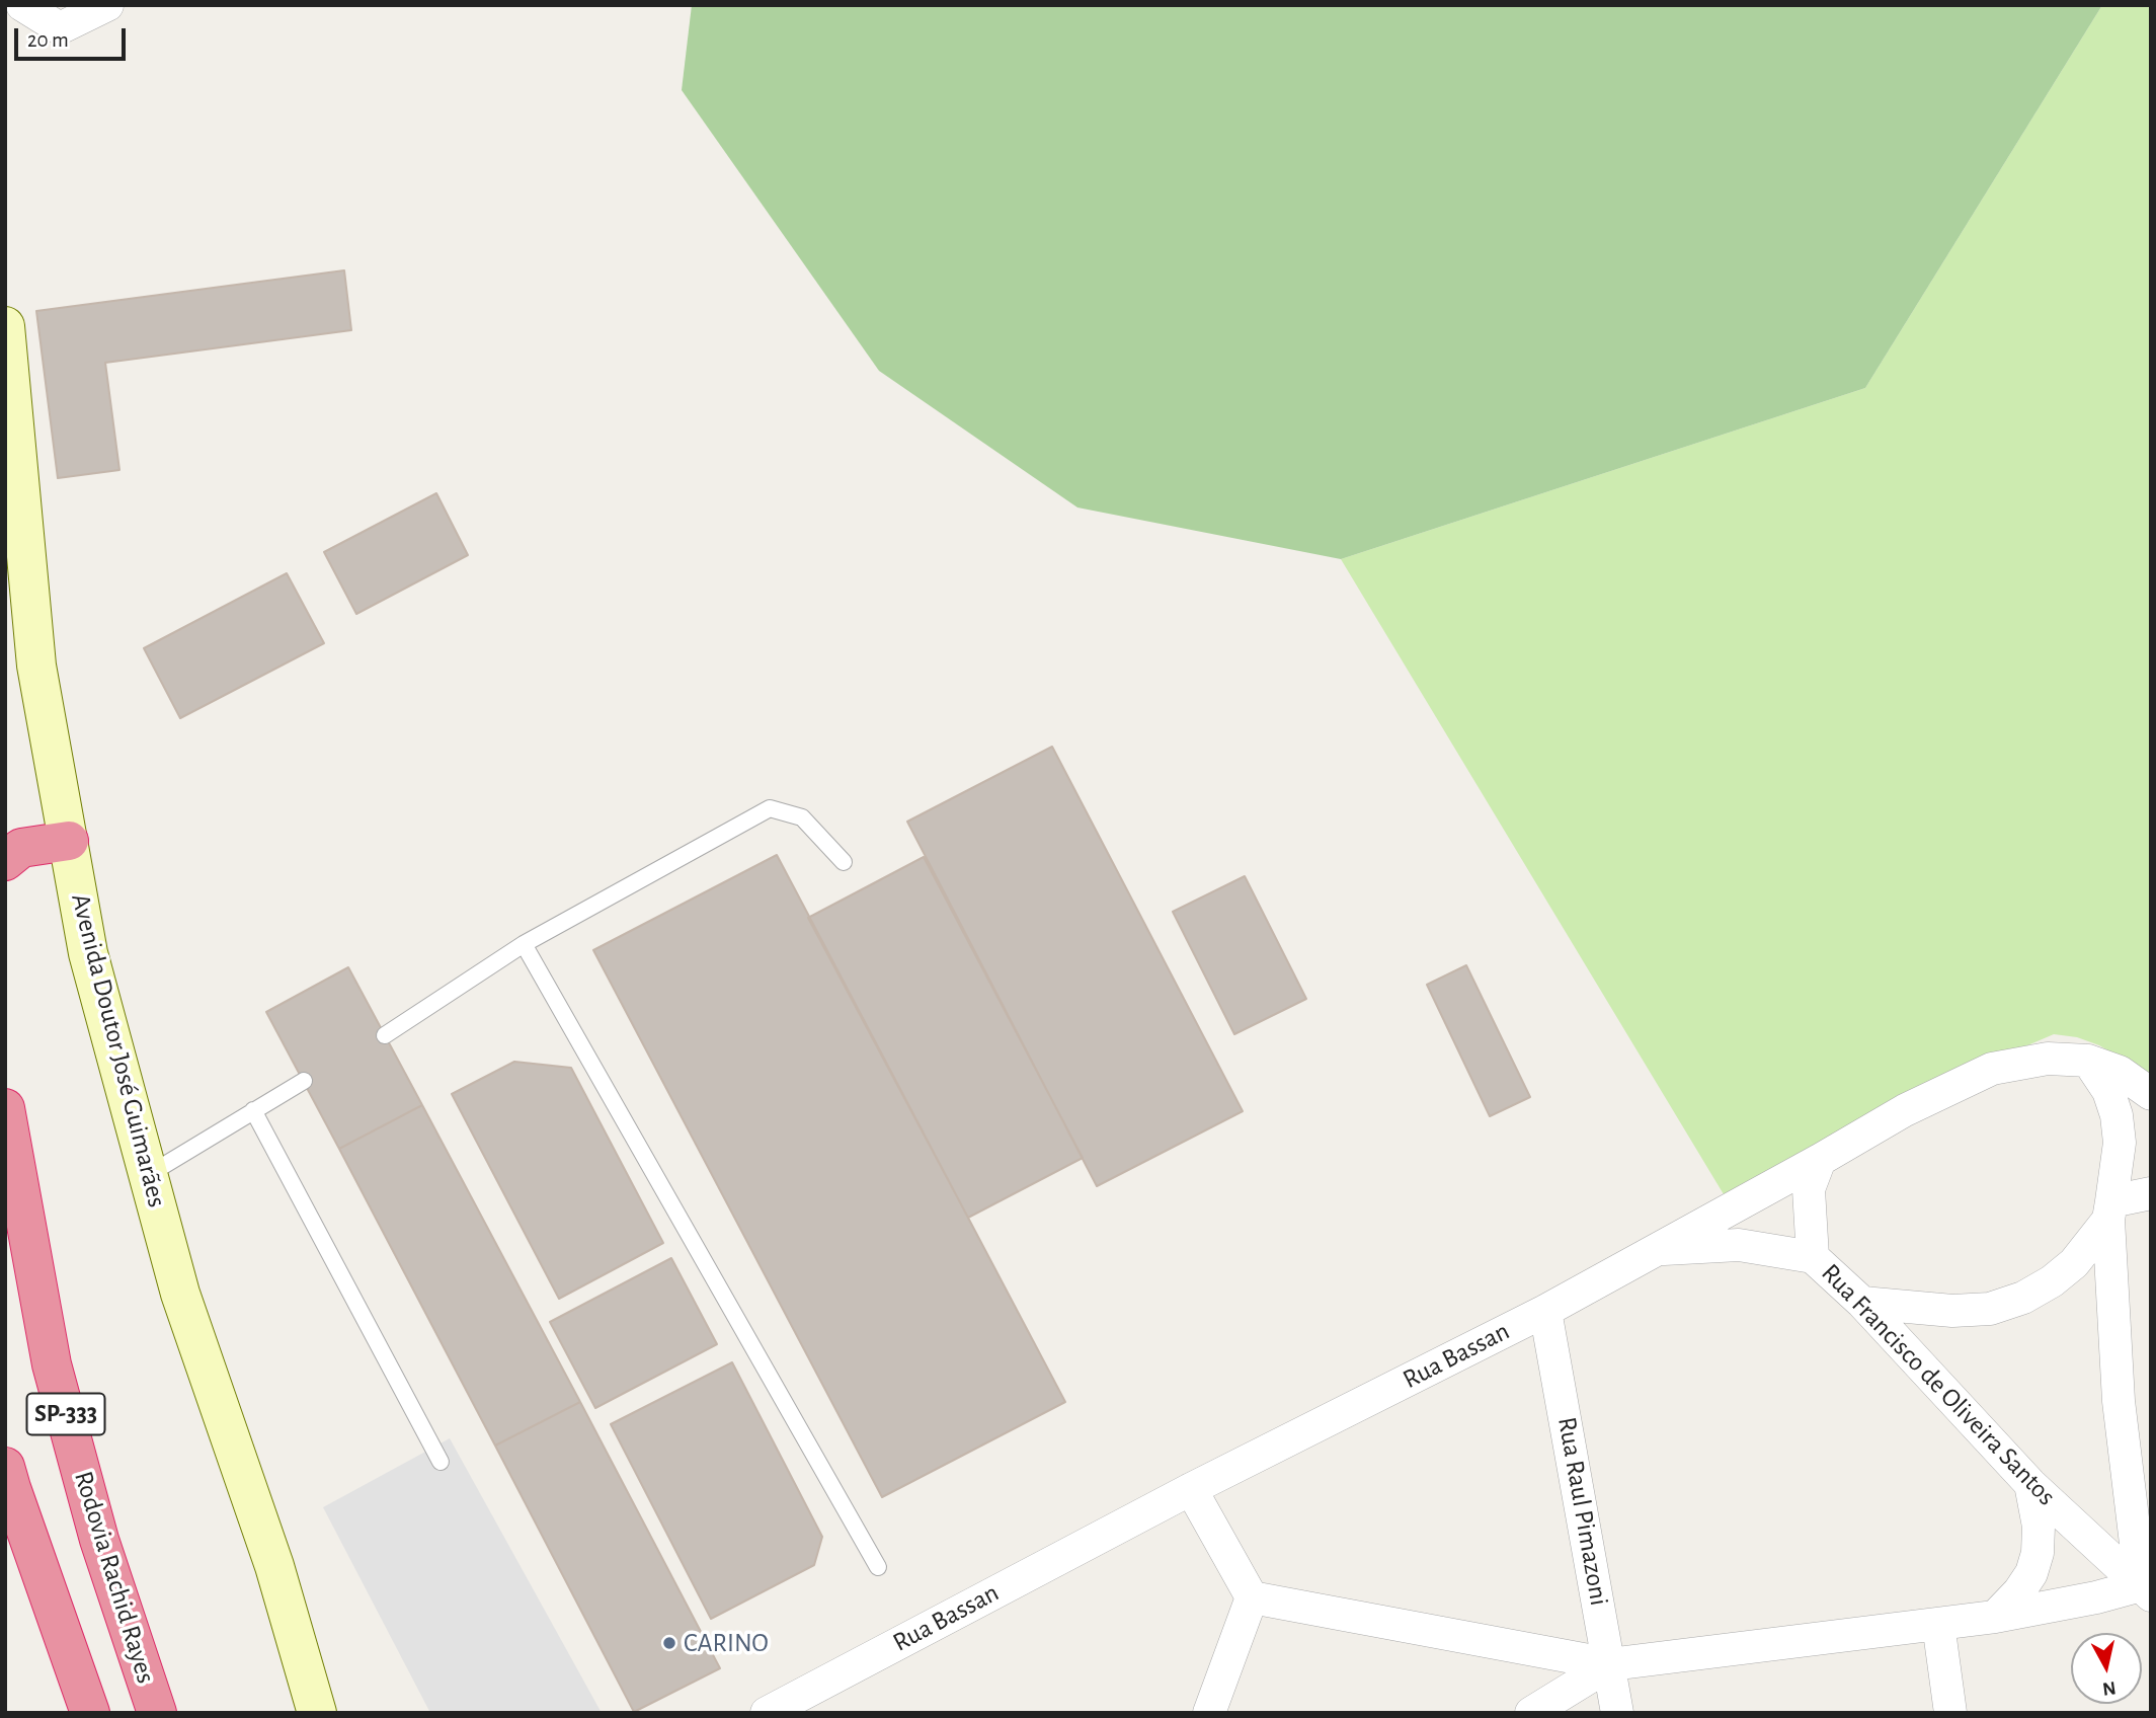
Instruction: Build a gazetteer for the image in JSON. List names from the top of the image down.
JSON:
{
  "streets": {
    "highway": ["SP-333", "Rodovia Rachid Rayes"],
    "street": [
      "Avenida Doutor José Guimarães",
      "Rua Bassan",
      "Rua Francisco de Oliveira Santos",
      "Rua Raul Pimazoni"
    ]
  },
  "crossings": [
    ["Rua Bassan", "Rua Francisco de Oliveira Santos"],
    ["Rua Bassan", "Rua Raul Pimazoni"]
  ],
  "places": ["CARINO"],
  "scale_bar": "20 m",
  "north": "bottom"
}
